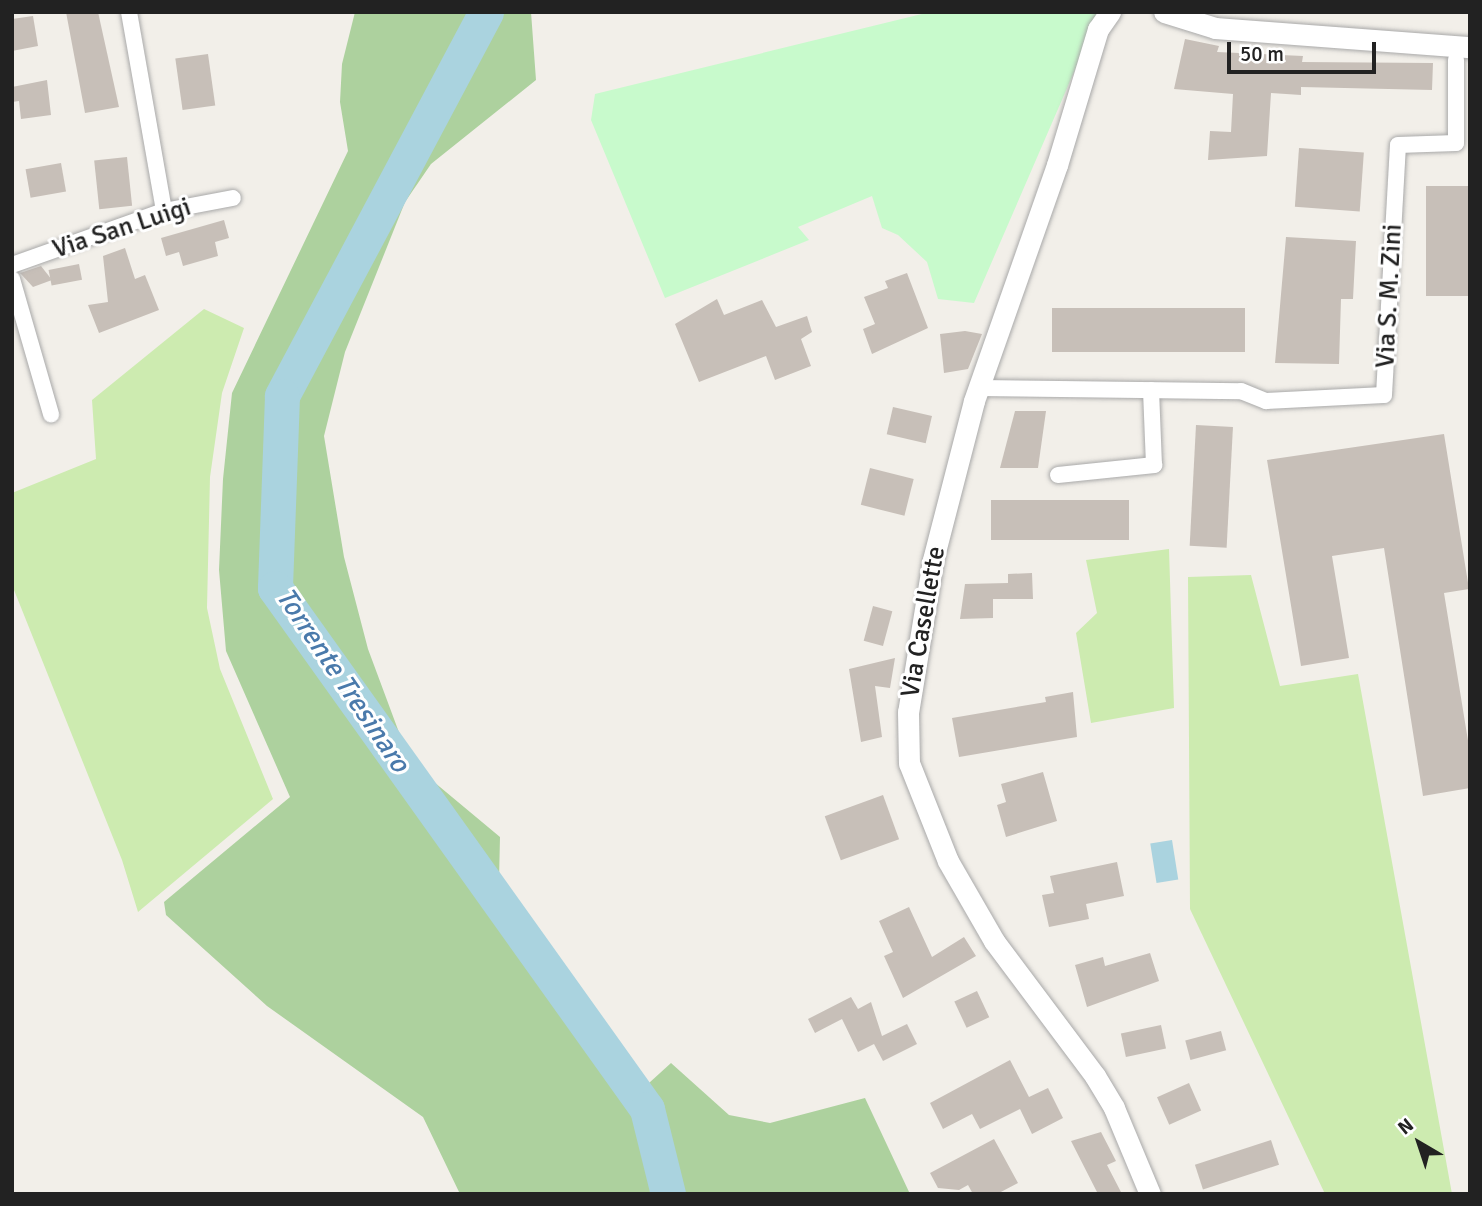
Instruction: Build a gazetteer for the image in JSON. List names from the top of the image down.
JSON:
{
  "streets": {
    "street": ["Via San Luigi", "Via S. M. Zini", "Via Casellette"]
  },
  "crossings": [
    ["Via S. M. Zini", "Via Casellette"]
  ],
  "water": ["Torrente Tresinaro"],
  "scale_bar": "50 m",
  "north": "top left"
}
